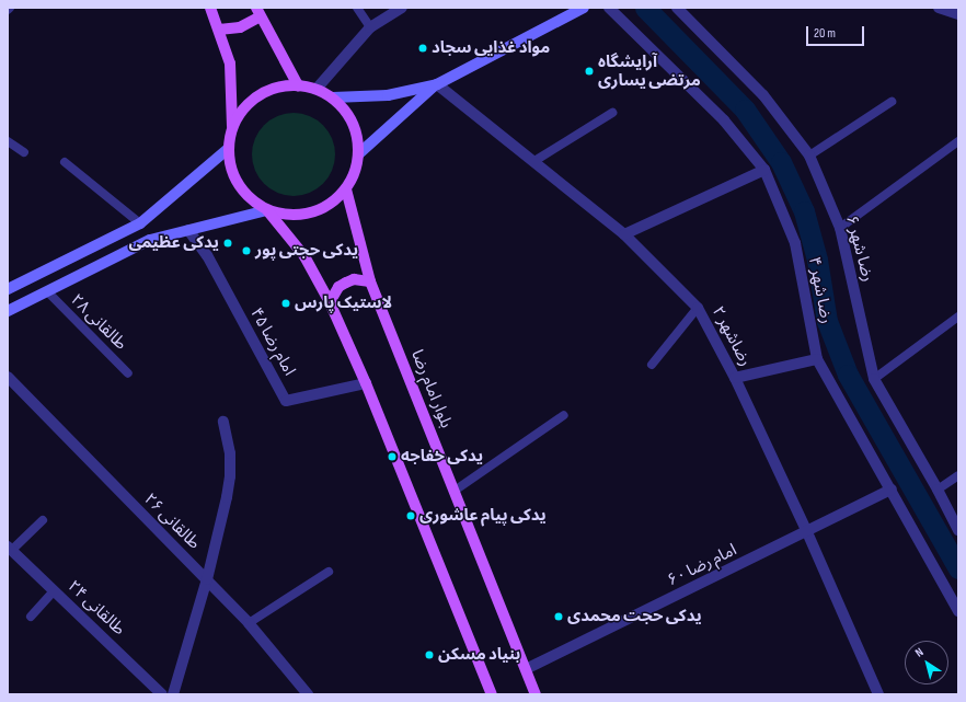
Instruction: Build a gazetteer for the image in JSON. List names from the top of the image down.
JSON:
{
  "streets": {
    "main road": ["بلوار امام رضا"],
    "street": [
      "رضا شهر ۶",
      "رضا شهر ۴",
      "رضاشهر ۲",
      "امام رضا ۴۵",
      "طالقانی ۲۶",
      "امام رضا ۶۰",
      "طالقانی ۲۴"
    ],
    "lane": ["طالقانی ۲۸"]
  },
  "crossings": [
    ["رضا شهر ۴", "امام رضا ۶۰"],
    ["رضاشهر ۲", "امام رضا ۶۰"],
    ["بلوار امام رضا", "امام رضا ۶۰"]
  ],
  "places": [
    "مواد غذایی سجاد",
    "آرایشگاه مرتضی یساری",
    "یدکی عظیمی",
    "یدکی حجتی پور",
    "لاستیک پارس",
    "یدکی خفاجه",
    "یدکی پیام عاشوری",
    "یدکی حجت محمدی",
    "بنیاد مسکن"
  ],
  "scale_bar": "20 m",
  "north": "top left"
}
